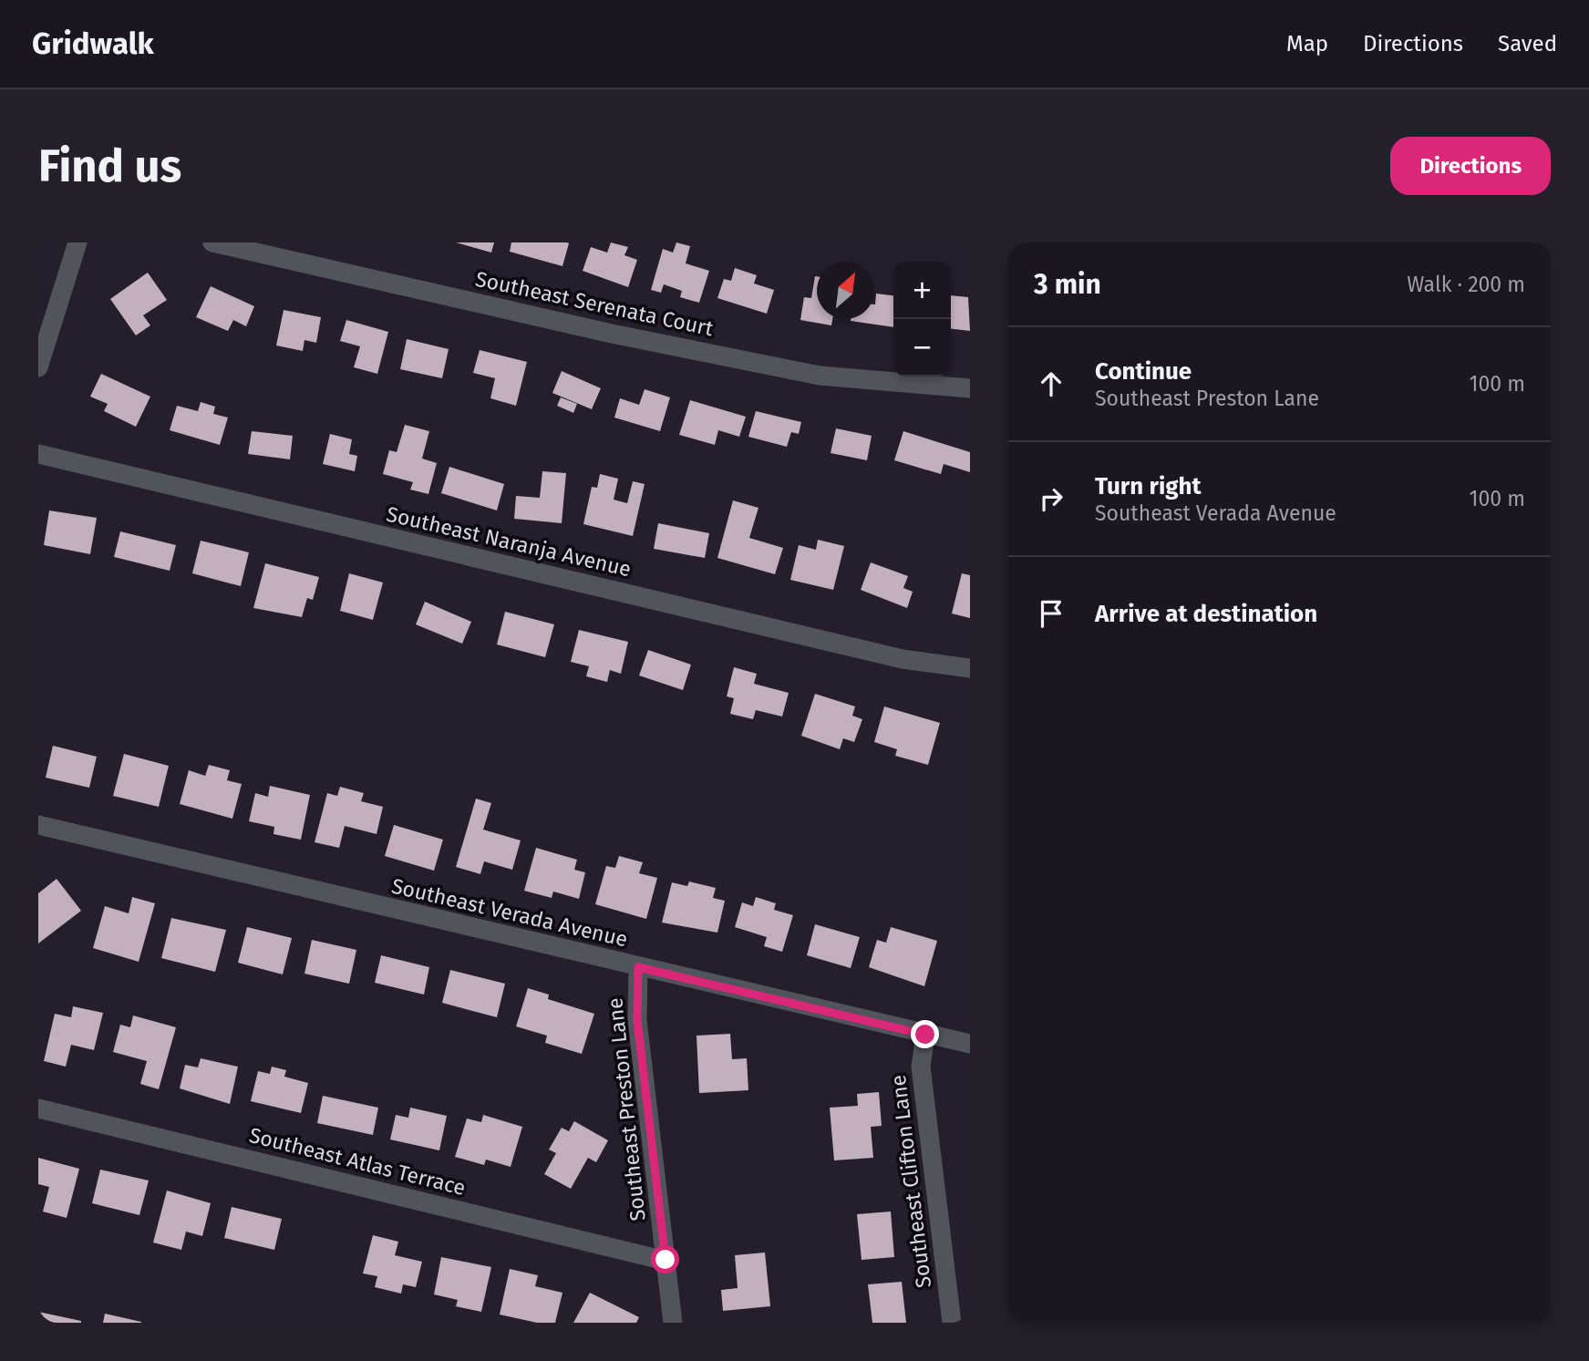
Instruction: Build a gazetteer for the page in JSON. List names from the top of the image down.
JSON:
{
  "streets": {
    "street": [
      "Southeast Serenata Court",
      "Southeast Naranja Avenue",
      "Southeast Verada Avenue",
      "Southeast Preston Lane",
      "Southeast Atlas Terrace",
      "Southeast Clifton Lane"
    ]
  },
  "crossings": [
    ["Southeast Verada Avenue", "Southeast Preston Lane"],
    ["Southeast Verada Avenue", "Southeast Clifton Lane"],
    ["Southeast Preston Lane", "Southeast Atlas Terrace"]
  ],
  "north": "top right",
  "page": {
    "header": "Gridwalk",
    "nav": ["Map", "Directions", "Saved"],
    "buttons": "Directions",
    "title": "Find us",
    "heading": ["3 min", "Walk · 200 m"],
    "map_buttons": ["+", "−"],
    "list": [
      ["Continue", "Southeast Preston Lane", "100 m"],
      ["Turn right", "Southeast Verada Avenue", "100 m"],
      "Arrive at destination"
    ]
  }
}
